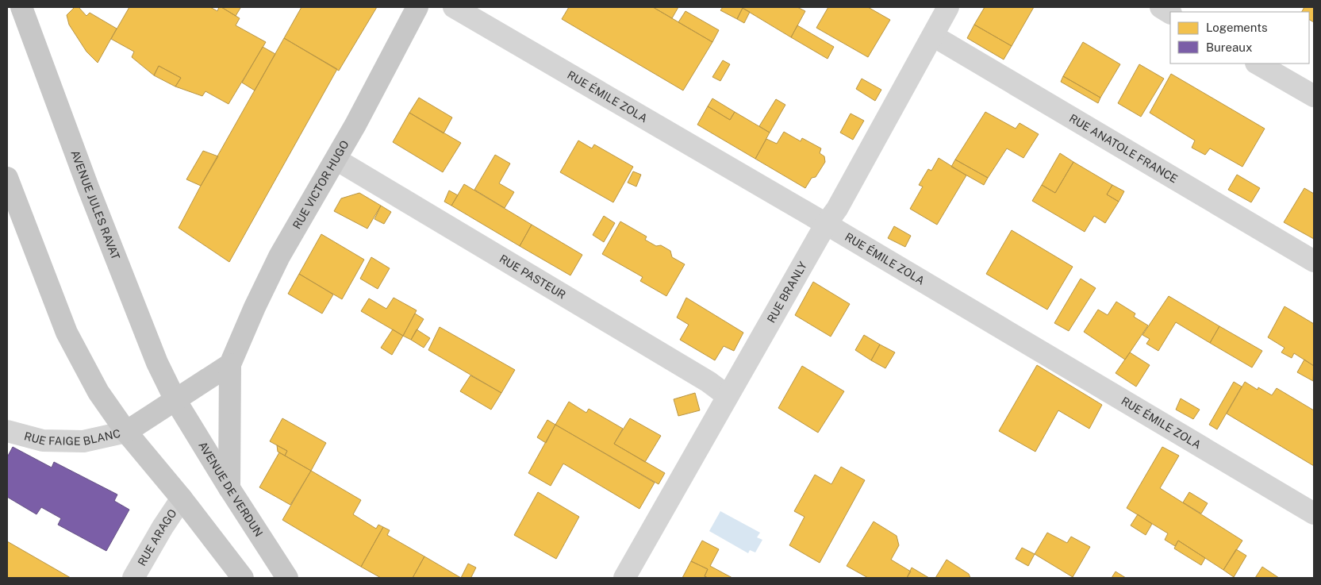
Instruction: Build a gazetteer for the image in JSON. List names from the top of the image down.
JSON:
{
  "streets": {
    "main road": [
      "RUE VICTOR HUGO",
      "AVENUE JULES RAVAT",
      "RUE FAIGE BLANC",
      "AVENUE DE VERDUN"
    ],
    "street": [
      "RUE ÉMILE ZOLA",
      "RUE ANATOLE FRANCE",
      "RUE PASTEUR",
      "RUE BRANLY",
      "RUE ARAGO"
    ]
  },
  "crossings": [
    ["RUE ÉMILE ZOLA", "RUE BRANLY"],
    ["RUE ANATOLE FRANCE", "RUE BRANLY"],
    ["RUE VICTOR HUGO", "RUE PASTEUR"],
    ["RUE VICTOR HUGO", "AVENUE DE VERDUN"],
    ["AVENUE JULES RAVAT", "RUE FAIGE BLANC"],
    ["AVENUE JULES RAVAT", "AVENUE DE VERDUN"],
    ["RUE PASTEUR", "RUE BRANLY"],
    ["RUE FAIGE BLANC", "AVENUE DE VERDUN"]
  ],
  "legend": ["Logements", "Bureaux"]
}
